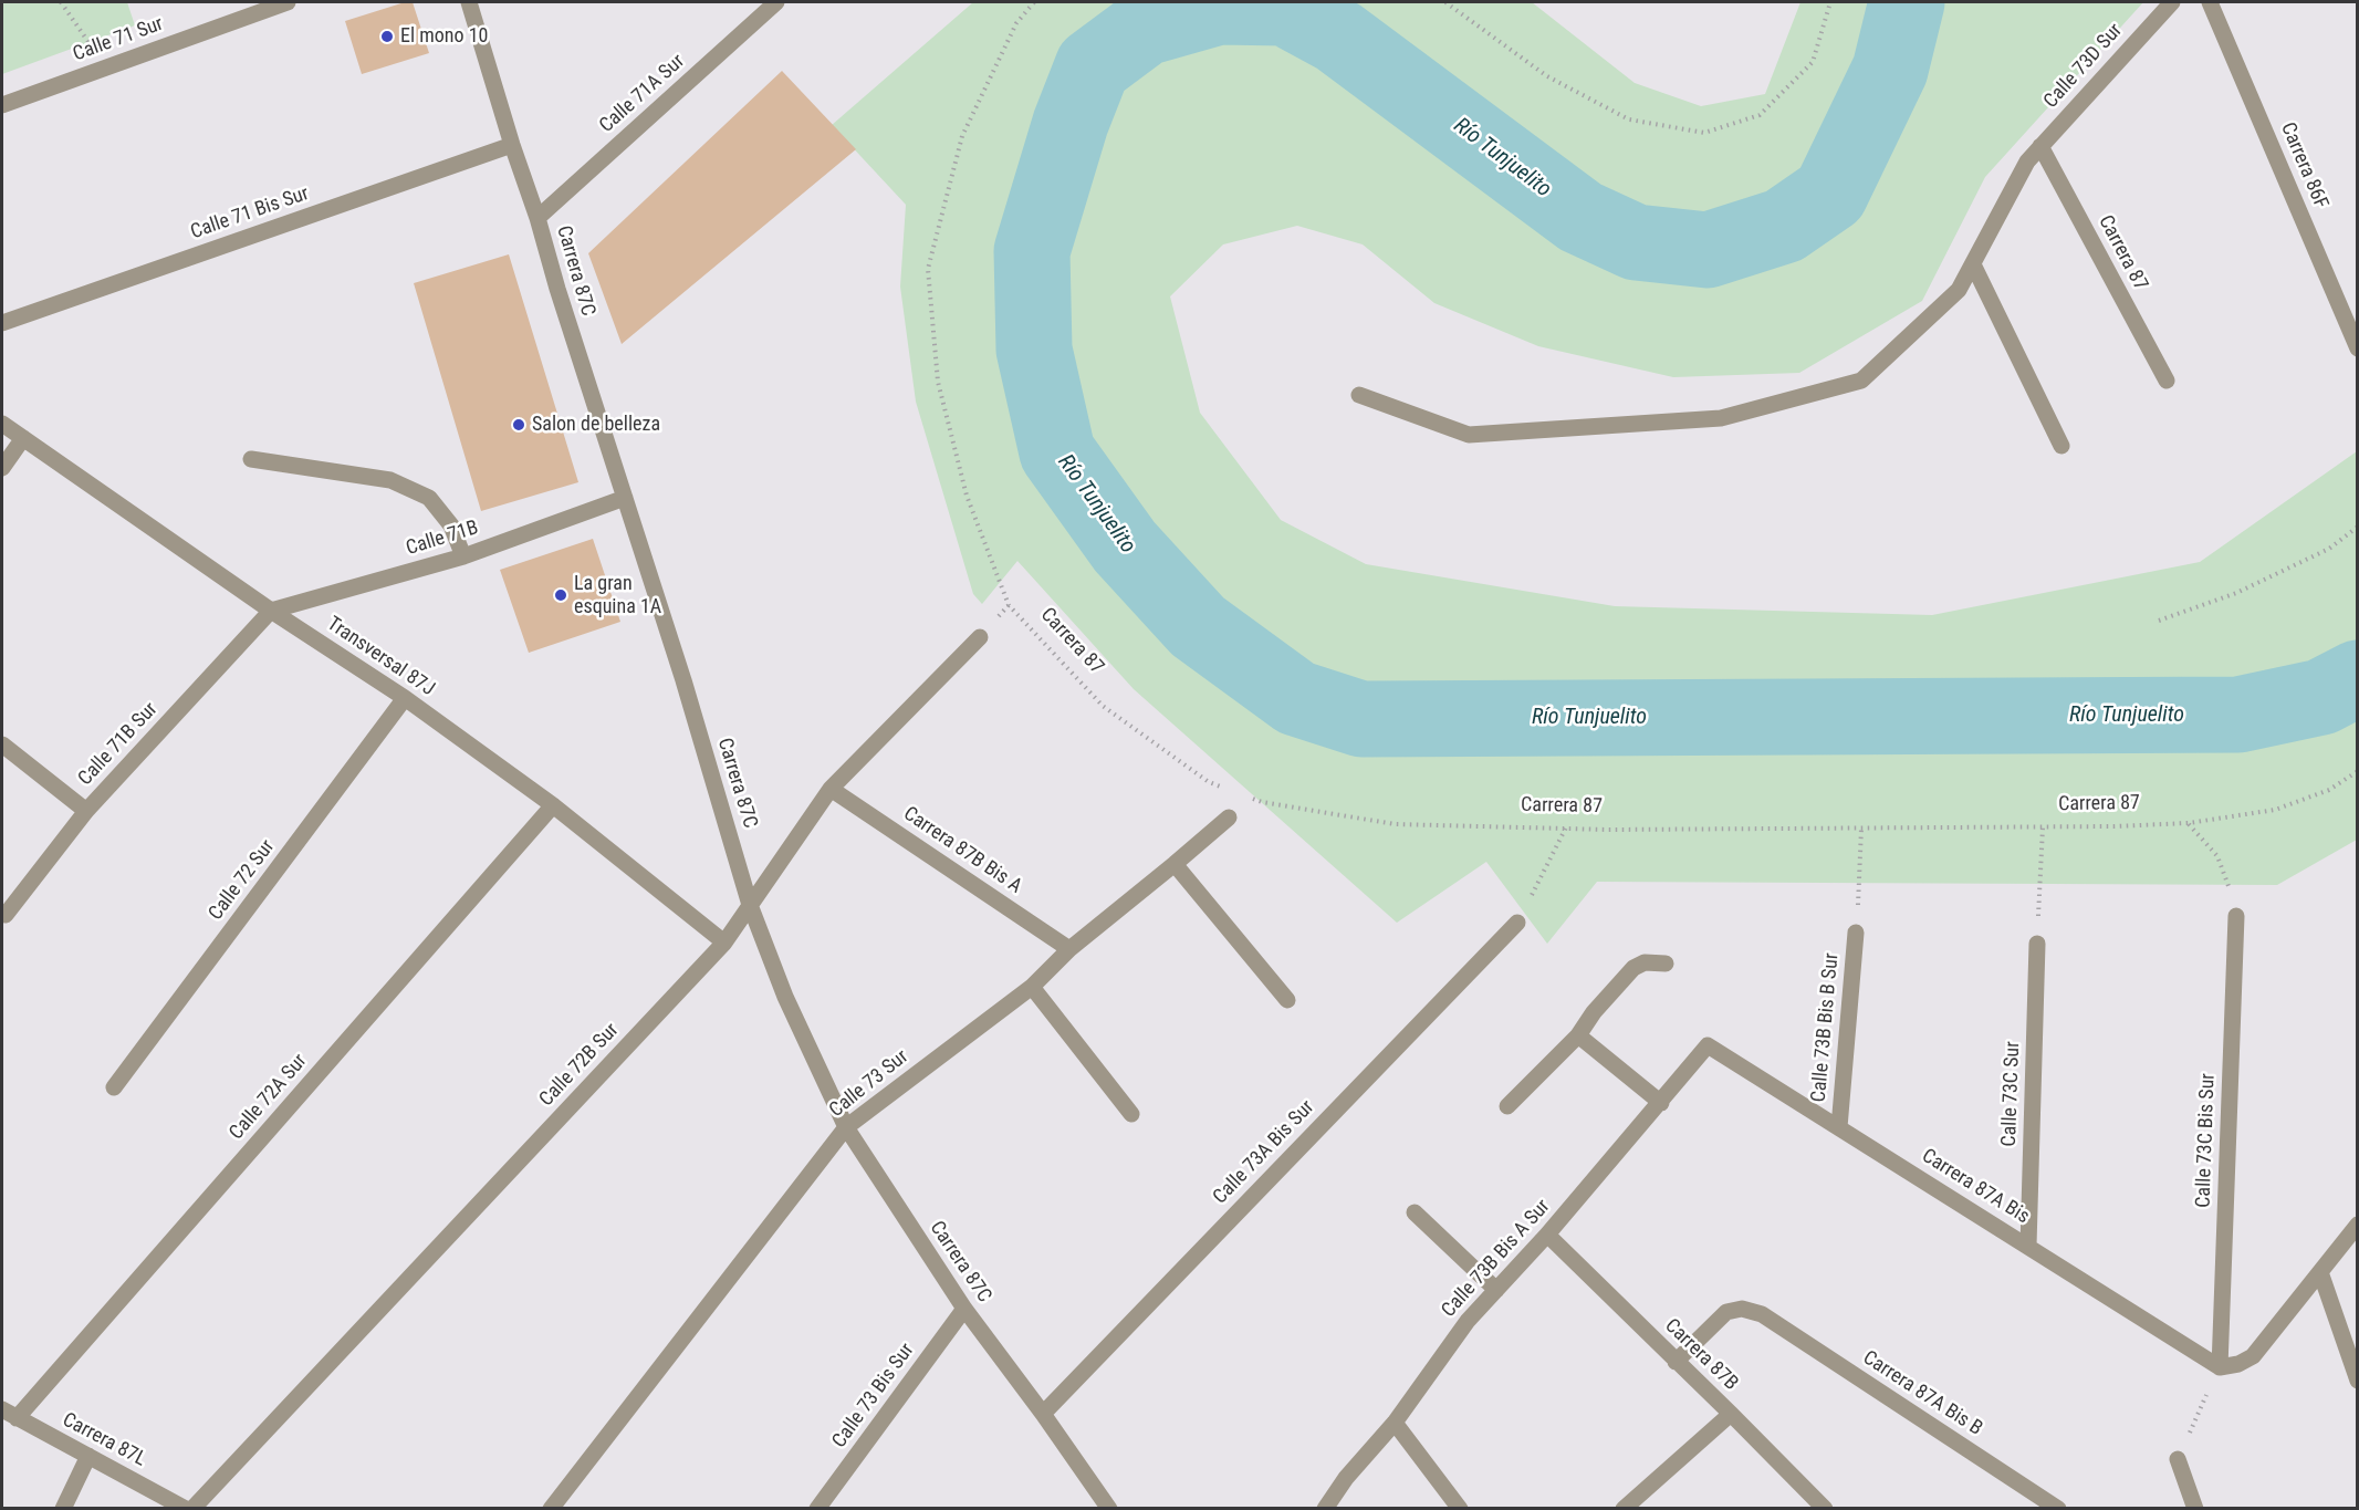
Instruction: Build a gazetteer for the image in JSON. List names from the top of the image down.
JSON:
{
  "streets": {
    "street": [
      "Calle 71 Sur",
      "Calle 73D Sur",
      "Calle 71A Sur",
      "Carrera 86F",
      "Calle 71 Bis Sur",
      "Carrera 87",
      "Carrera 87C",
      "Calle 71B",
      "Transversal 87J",
      "Calle 71B Sur",
      "Carrera 87B Bis A",
      "Calle 72 Sur",
      "Calle 73B Bis B Sur",
      "Calle 72B Sur",
      "Calle 73 Sur",
      "Calle 73C Sur",
      "Calle 72A Sur",
      "Calle 73C Bis Sur",
      "Calle 73A Bis Sur",
      "Carrera 87A Bis",
      "Calle 73B Bis A Sur",
      "Carrera 87B",
      "Carrera 87A Bis B",
      "Calle 73 Bis Sur",
      "Carrera 87L"
    ]
  },
  "crossings": [
    ["Calle 73D Sur", "Carrera 87"],
    ["Calle 71A Sur", "Carrera 87C"],
    ["Calle 71 Bis Sur", "Carrera 87C"],
    ["Carrera 87C", "Calle 71B"],
    ["Carrera 87C", "Calle 72B Sur"],
    ["Carrera 87C", "Calle 73 Sur"],
    ["Carrera 87C", "Calle 73A Bis Sur"],
    ["Carrera 87C", "Calle 73 Bis Sur"],
    ["Calle 71B", "Transversal 87J"],
    ["Calle 71B", "Calle 71B Sur"],
    ["Transversal 87J", "Calle 71B Sur"],
    ["Transversal 87J", "Calle 72 Sur"],
    ["Transversal 87J", "Calle 72B Sur"],
    ["Transversal 87J", "Calle 72A Sur"],
    ["Carrera 87B Bis A", "Calle 72B Sur"],
    ["Carrera 87B Bis A", "Calle 73 Sur"],
    ["Calle 73B Bis B Sur", "Carrera 87A Bis"],
    ["Calle 73C Sur", "Carrera 87A Bis"],
    ["Calle 72A Sur", "Carrera 87L"],
    ["Calle 73C Bis Sur", "Carrera 87A Bis"],
    ["Carrera 87A Bis", "Calle 73B Bis A Sur"],
    ["Calle 73B Bis A Sur", "Carrera 87B"],
    ["Carrera 87B", "Carrera 87A Bis B"]
  ],
  "water": ["Río Tunjuelito"],
  "places": ["El mono 10", "Salon de belleza", "La gran esquina 1A"]
}
